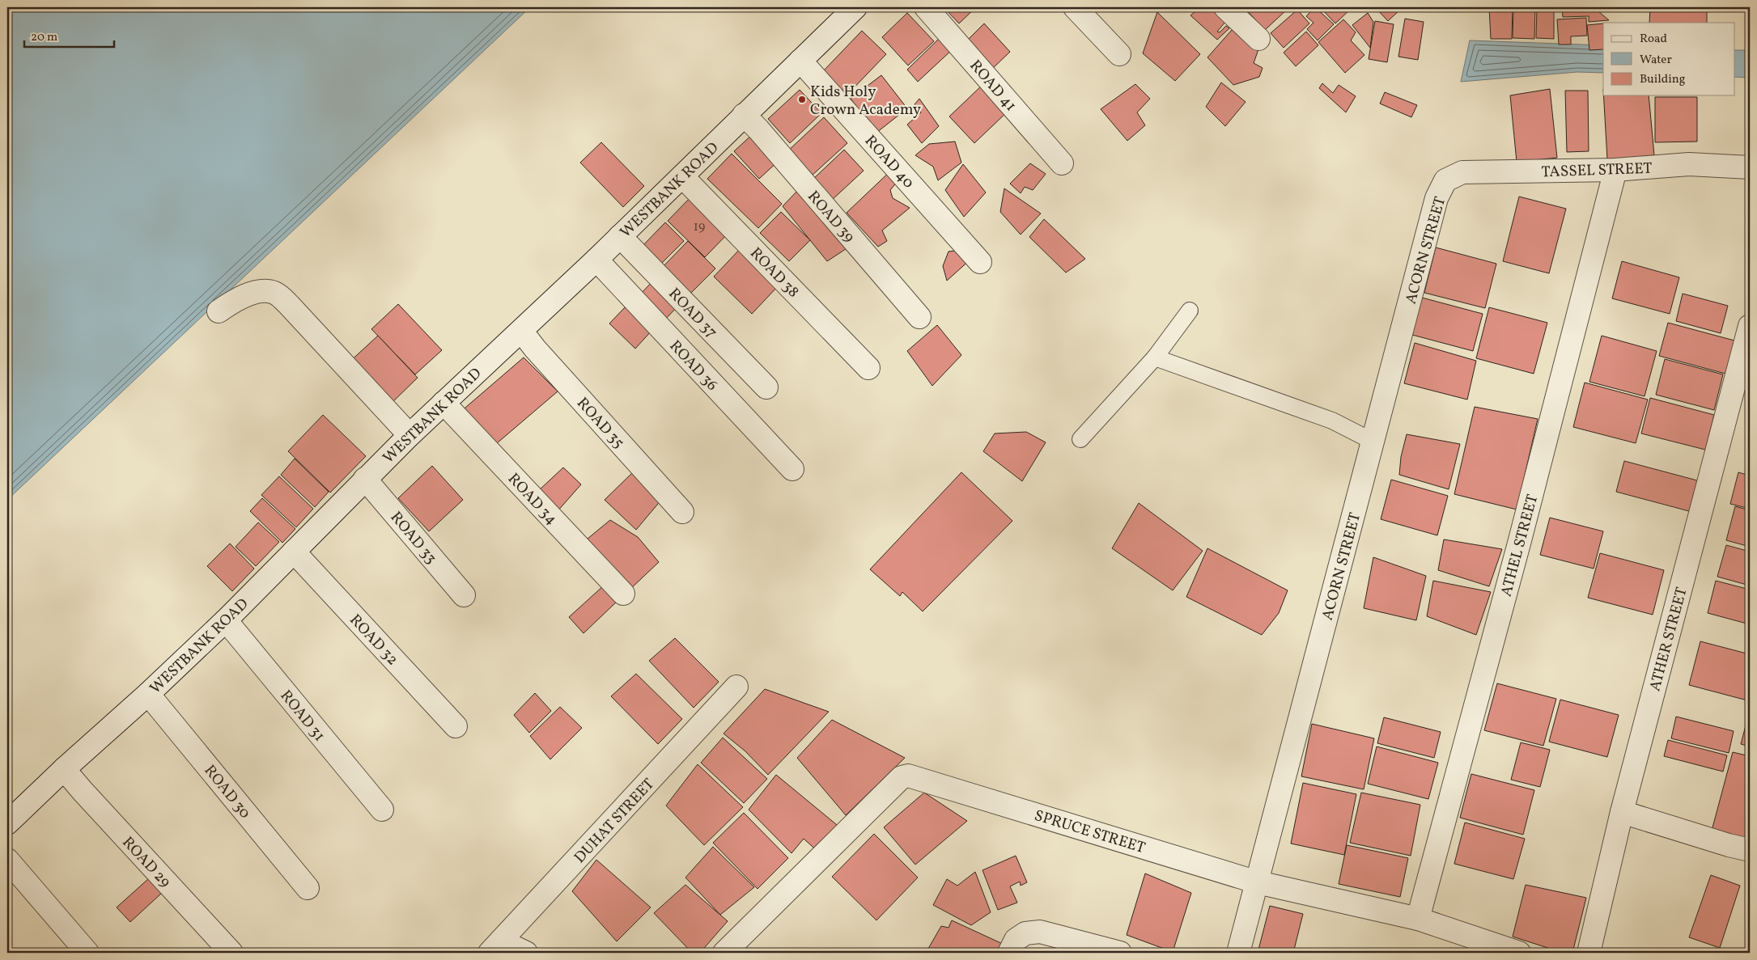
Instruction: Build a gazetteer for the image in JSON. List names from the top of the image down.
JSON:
{
  "streets": {
    "street": [
      "ROAD 41",
      "ROAD 40",
      "TASSEL STREET",
      "WESTBANK ROAD",
      "ROAD 39",
      "ACORN STREET",
      "ROAD 38",
      "ROAD 37",
      "ROAD 36",
      "ROAD 35",
      "ROAD 34",
      "ROAD 33",
      "ATHEL STREET",
      "ROAD 32",
      "ATHER STREET",
      "ROAD 31",
      "ROAD 30",
      "DUHAT STREET",
      "SPRUCE STREET",
      "ROAD 29"
    ]
  },
  "crossings": [
    ["ROAD 40", "WESTBANK ROAD"],
    ["TASSEL STREET", "ACORN STREET"],
    ["TASSEL STREET", "ATHEL STREET"],
    ["WESTBANK ROAD", "ROAD 39"],
    ["WESTBANK ROAD", "ROAD 38"],
    ["WESTBANK ROAD", "ROAD 37"],
    ["WESTBANK ROAD", "ROAD 36"],
    ["WESTBANK ROAD", "ROAD 35"],
    ["WESTBANK ROAD", "ROAD 34"],
    ["WESTBANK ROAD", "ROAD 33"],
    ["WESTBANK ROAD", "ROAD 32"],
    ["WESTBANK ROAD", "ROAD 31"],
    ["WESTBANK ROAD", "ROAD 30"],
    ["WESTBANK ROAD", "ROAD 29"],
    ["ACORN STREET", "SPRUCE STREET"],
    ["ATHEL STREET", "SPRUCE STREET"]
  ],
  "places": ["Kids Holy Crown Academy"],
  "house_numbers": ["19"],
  "legend": ["Road", "Water", "Building"],
  "scale_bar": "20 m"
}
